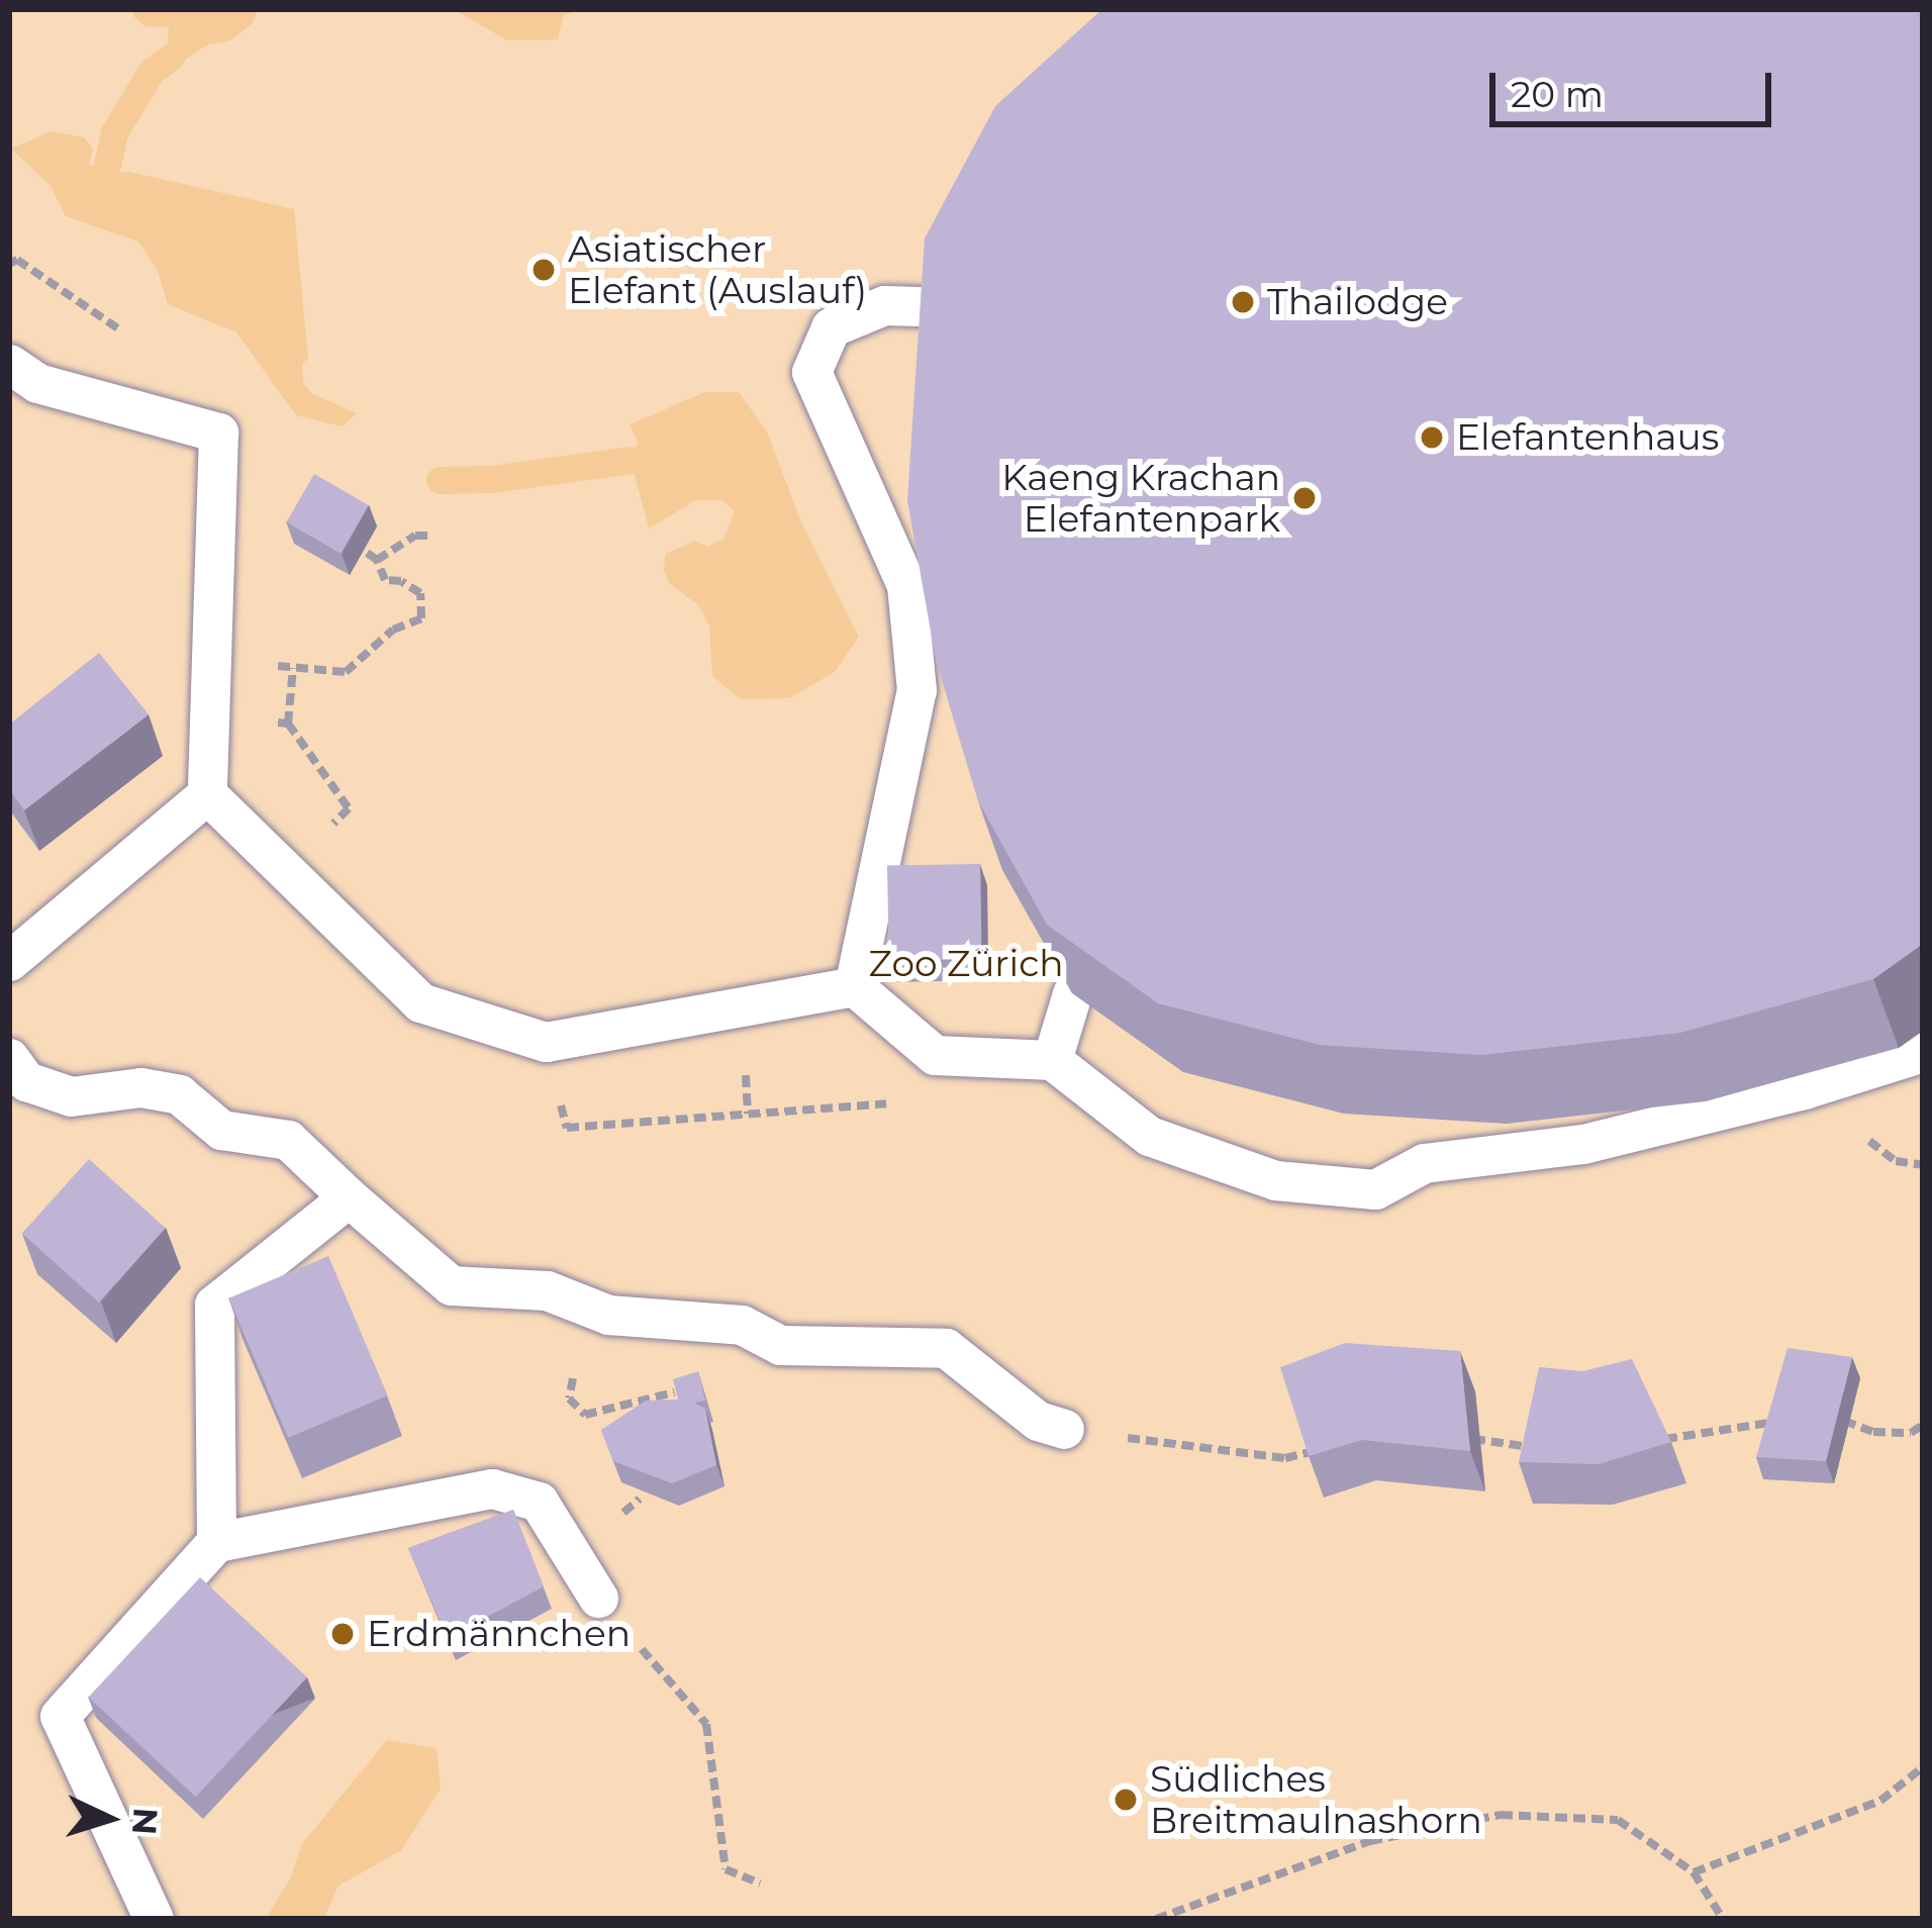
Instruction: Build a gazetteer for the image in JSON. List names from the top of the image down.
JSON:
{
  "parks": ["Zoo Zürich"],
  "places": [
    "Asiatischer Elefant (Auslauf)",
    "Thailodge",
    "Elefantenhaus",
    "Kaeng Krachan Elefantenpark",
    "Erdmännchen",
    "Südliches Breitmaulnashorn"
  ],
  "scale_bar": "20 m",
  "north": "right"
}
